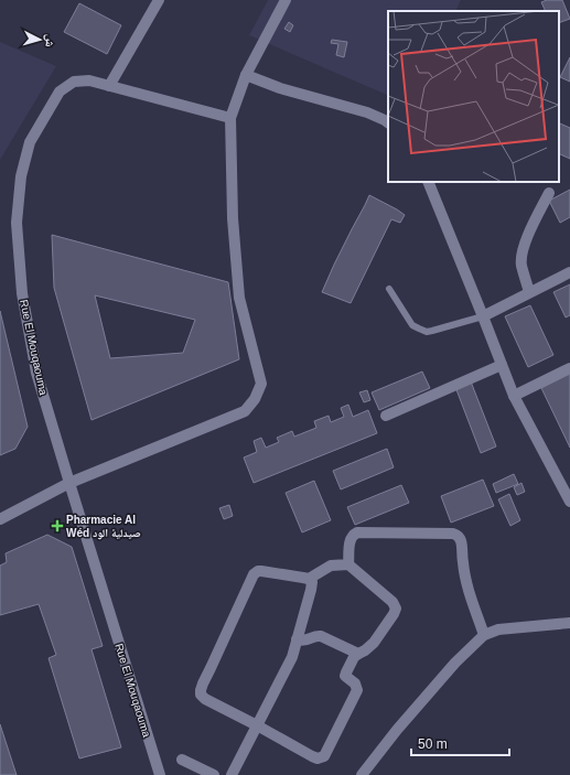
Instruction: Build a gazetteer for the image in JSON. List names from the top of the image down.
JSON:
{
  "streets": {
    "street": ["Rue El Mouqaouma"]
  },
  "places": {
    "health": ["Pharmacie Al Wéd صيدلية الود"]
  },
  "scale_bar": "50 m",
  "north": "right"
}
